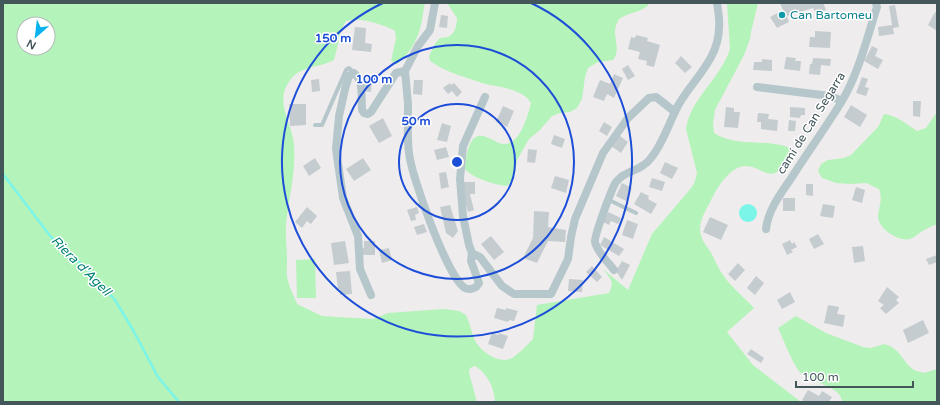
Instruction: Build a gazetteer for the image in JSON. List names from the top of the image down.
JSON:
{
  "streets": {
    "street": ["camí de Can Segarra"]
  },
  "water": ["Riera d'Agell"],
  "places": ["Can Bartomeu"],
  "scale_bar": "100 m",
  "north": "bottom left",
  "rings": ["150 m", "100 m", "50 m"]
}
